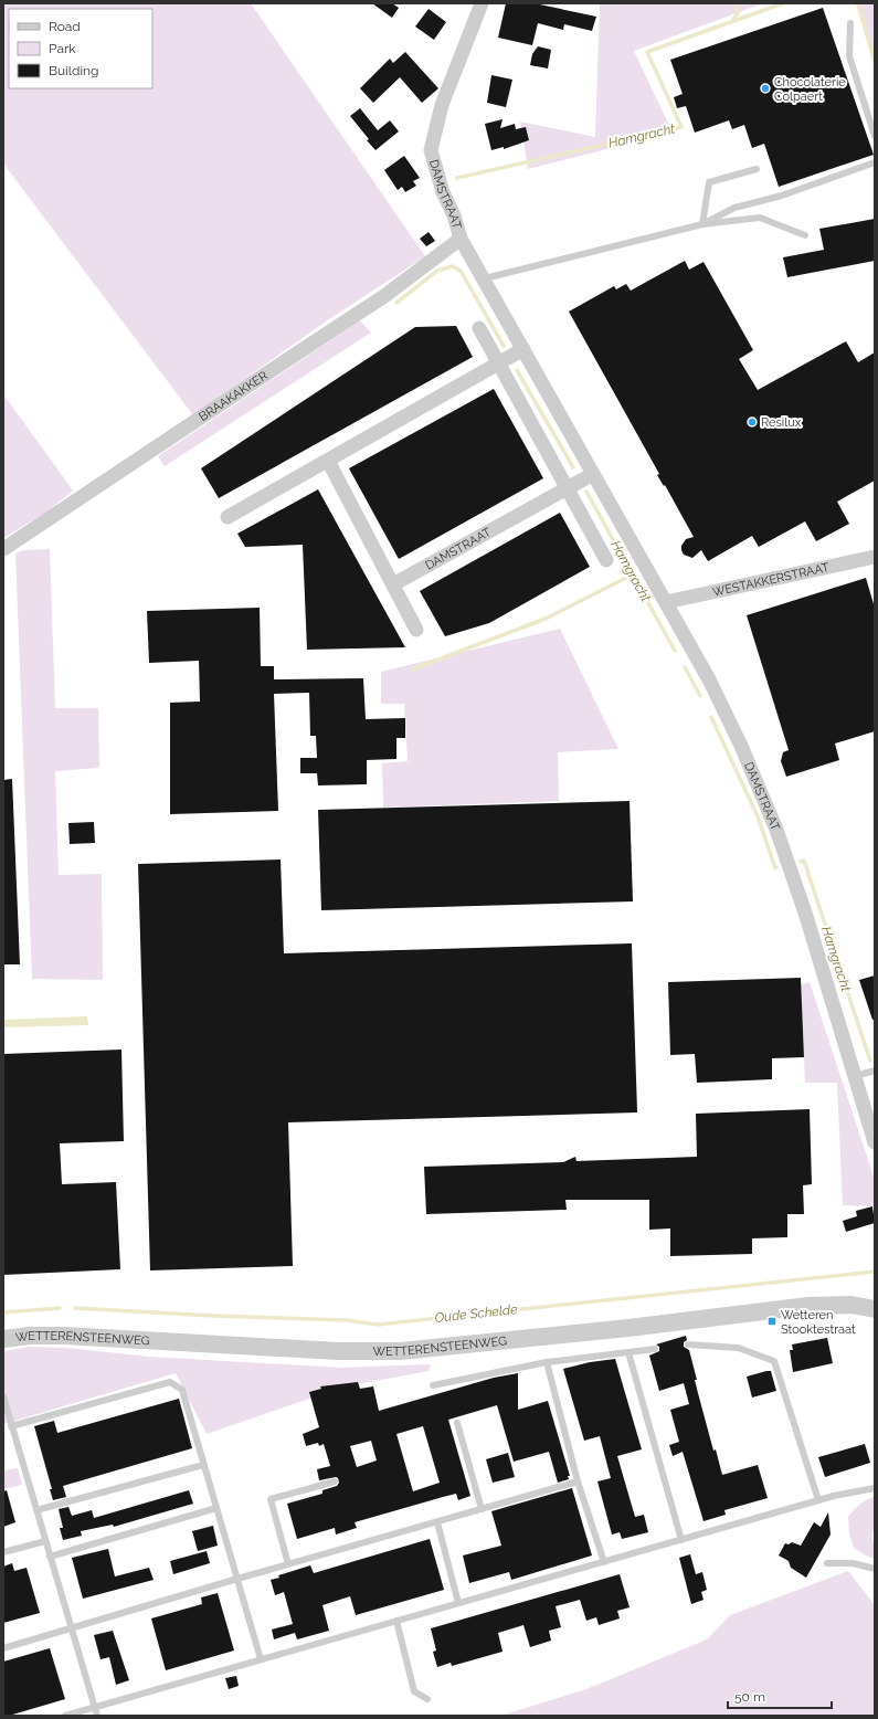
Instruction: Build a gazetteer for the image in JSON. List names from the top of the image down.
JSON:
{
  "streets": {
    "street": [
      "DAMSTRAAT",
      "BRAAKAKKER",
      "WESTAKKERSTRAAT",
      "WETTERENSTEENWEG"
    ]
  },
  "crossings": [
    ["DAMSTRAAT", "BRAAKAKKER"],
    ["DAMSTRAAT", "WESTAKKERSTRAAT"]
  ],
  "water": ["Hamgracht", "Oude Schelde"],
  "places": {
    "other": ["Chocolaterie Colpaert", "Resilux"],
    "transit": ["Wetteren Stooktestraat"]
  },
  "legend": ["Road", "Park", "Building"],
  "scale_bar": "50 m"
}
